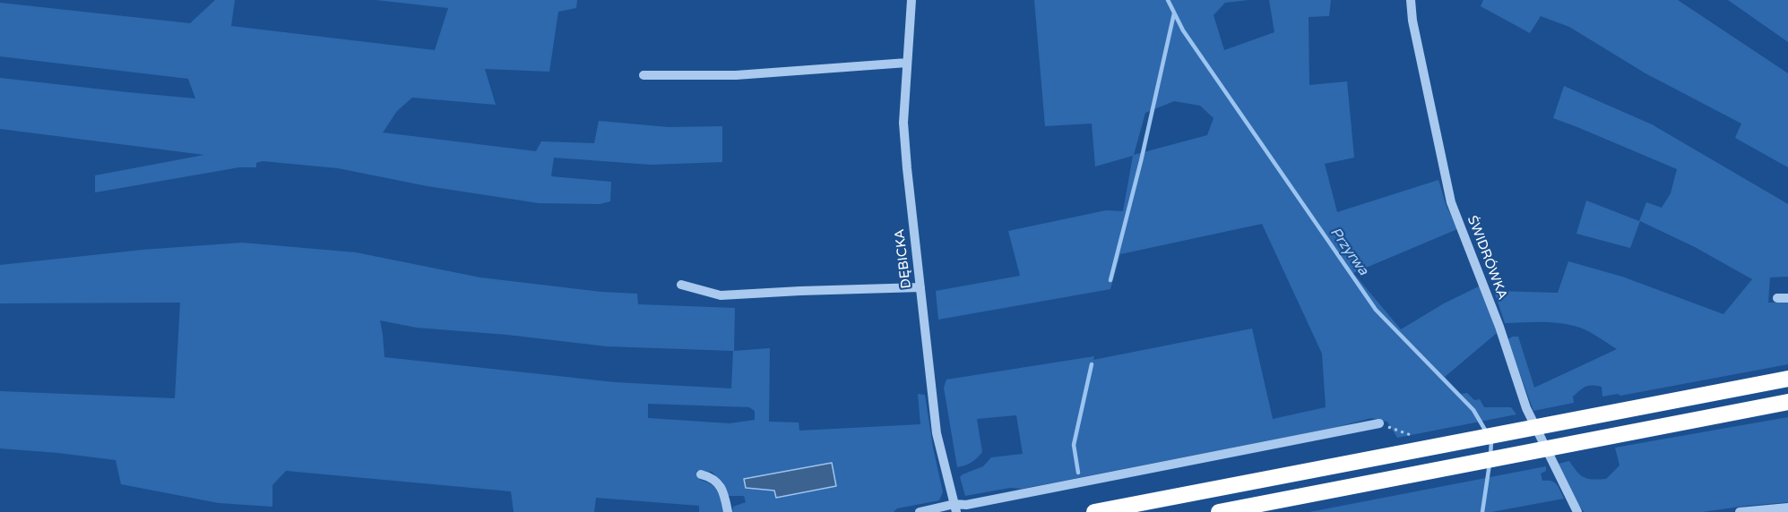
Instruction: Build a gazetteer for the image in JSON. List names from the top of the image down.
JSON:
{
  "streets": {
    "street": ["ŚWIDRÓWKA", "DĘBICKA"]
  },
  "water": ["Przyrwa"]
}
